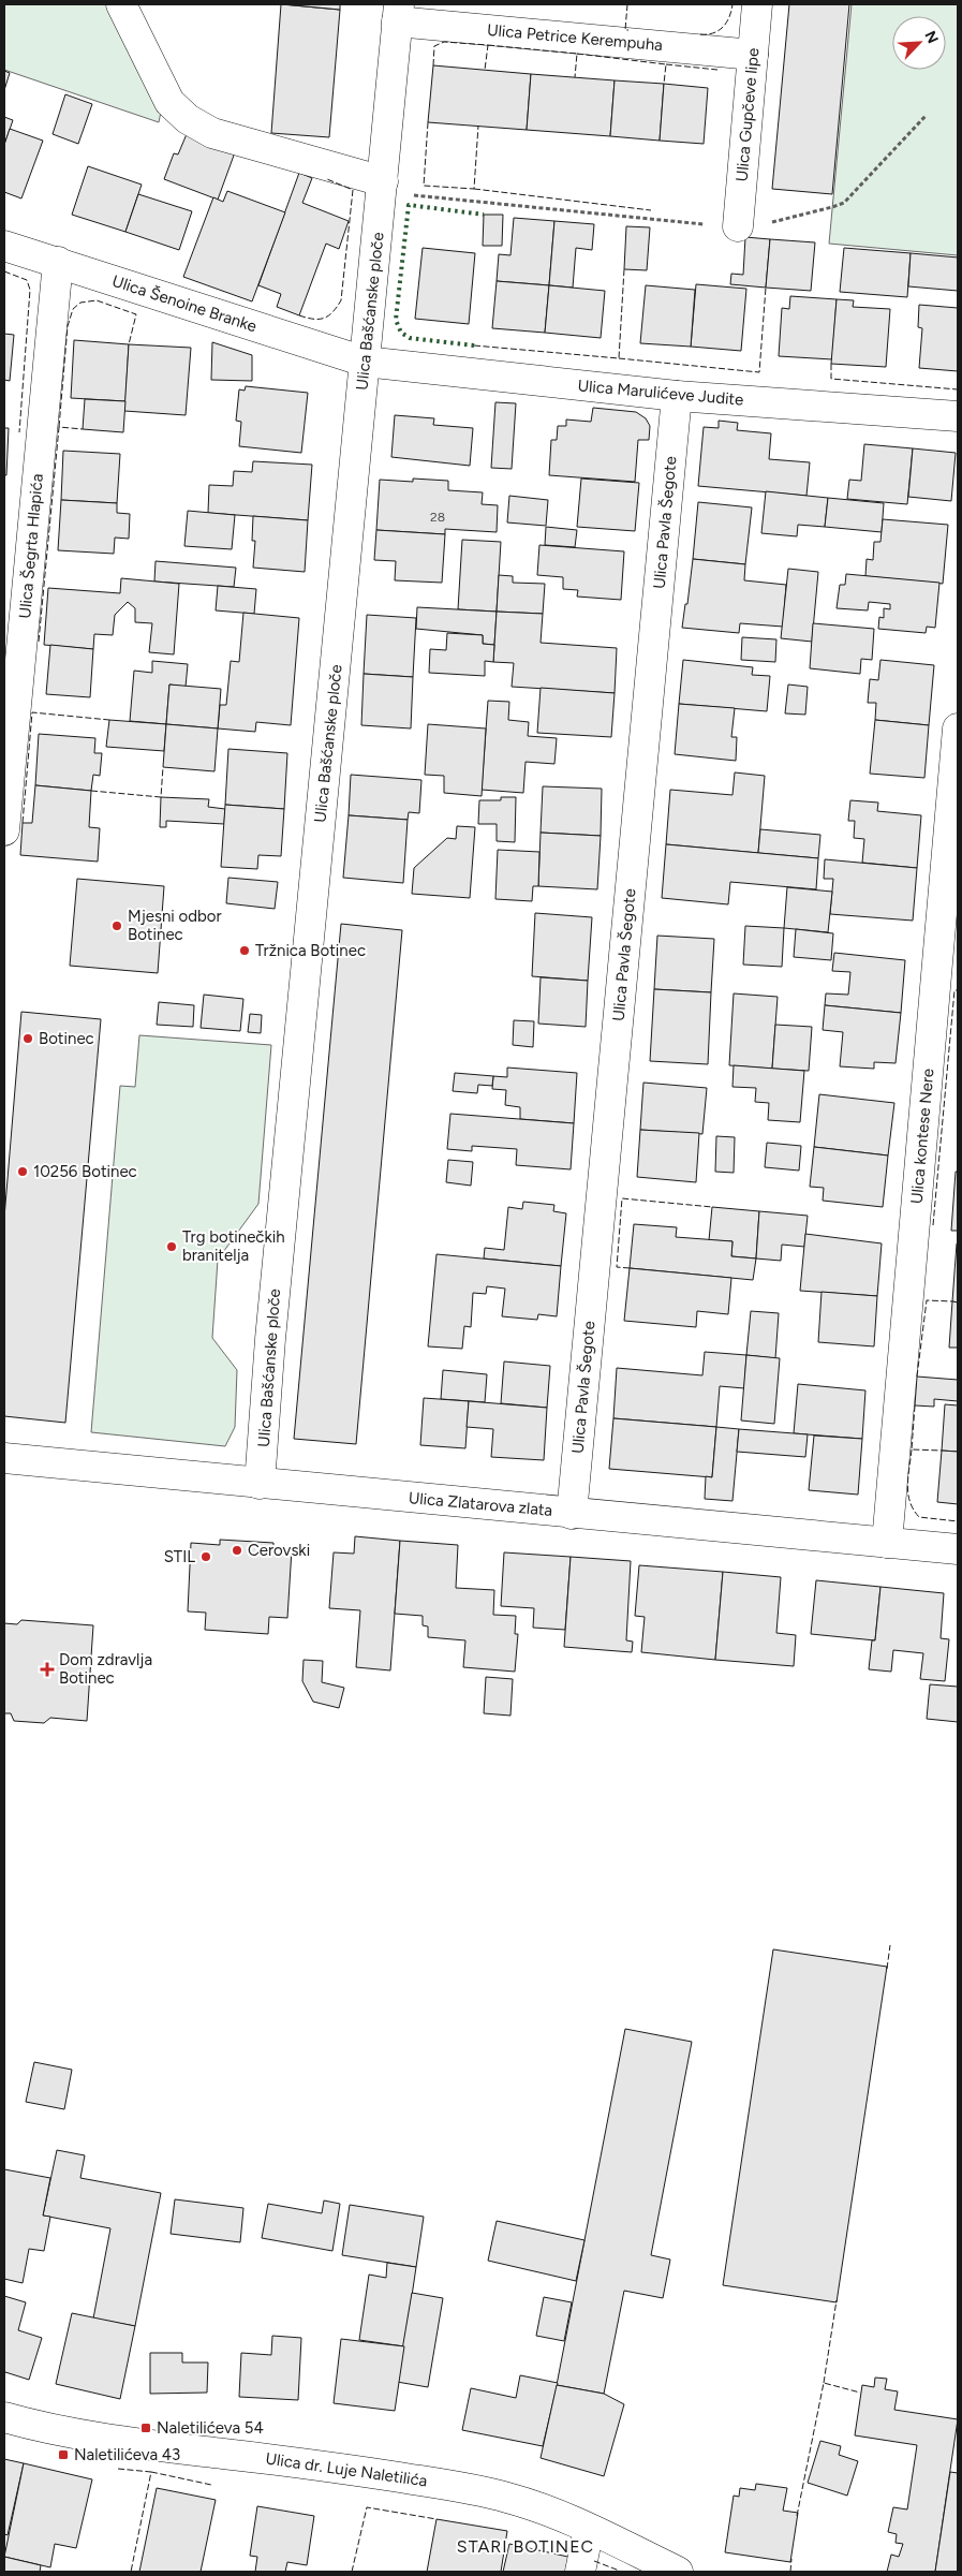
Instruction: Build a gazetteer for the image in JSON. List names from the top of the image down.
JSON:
{
  "streets": {
    "street": [
      "Ulica Petrice Kerempuha",
      "Ulica Gupčeve lipe",
      "Ulica Šenoine Branke",
      "Ulica Bašćanske ploče",
      "Ulica Marulićeve Judite",
      "Ulica Pavla Šegote",
      "Ulica Šegrta Hlapića",
      "Ulica kontese Nere",
      "Ulica Zlatarova zlata",
      "Ulica dr. Luje Naletilića"
    ]
  },
  "crossings": [
    ["Ulica Petrice Kerempuha", "Ulica Gupčeve lipe"],
    ["Ulica Petrice Kerempuha", "Ulica Bašćanske ploče"],
    ["Ulica Šenoine Branke", "Ulica Bašćanske ploče"],
    ["Ulica Šenoine Branke", "Ulica Marulićeve Judite"],
    ["Ulica Šenoine Branke", "Ulica Šegrta Hlapića"],
    ["Ulica Bašćanske ploče", "Ulica Marulićeve Judite"],
    ["Ulica Bašćanske ploče", "Ulica Zlatarova zlata"],
    ["Ulica Marulićeve Judite", "Ulica Pavla Šegote"],
    ["Ulica Pavla Šegote", "Ulica Zlatarova zlata"],
    ["Ulica kontese Nere", "Ulica Zlatarova zlata"]
  ],
  "districts": ["STARI BOTINEC"],
  "places": {
    "other": [
      "Mjesni odbor Botinec",
      "Tržnica Botinec",
      "Botinec",
      "10256 Botinec",
      "Trg botinečkih branitelja",
      "Cerovski",
      "STIL"
    ],
    "health": ["Dom zdravlja Botinec"],
    "transit": ["Naletilićeva 54", "Naletilićeva 43"]
  },
  "house_numbers": ["28"],
  "north": "top right"
}
